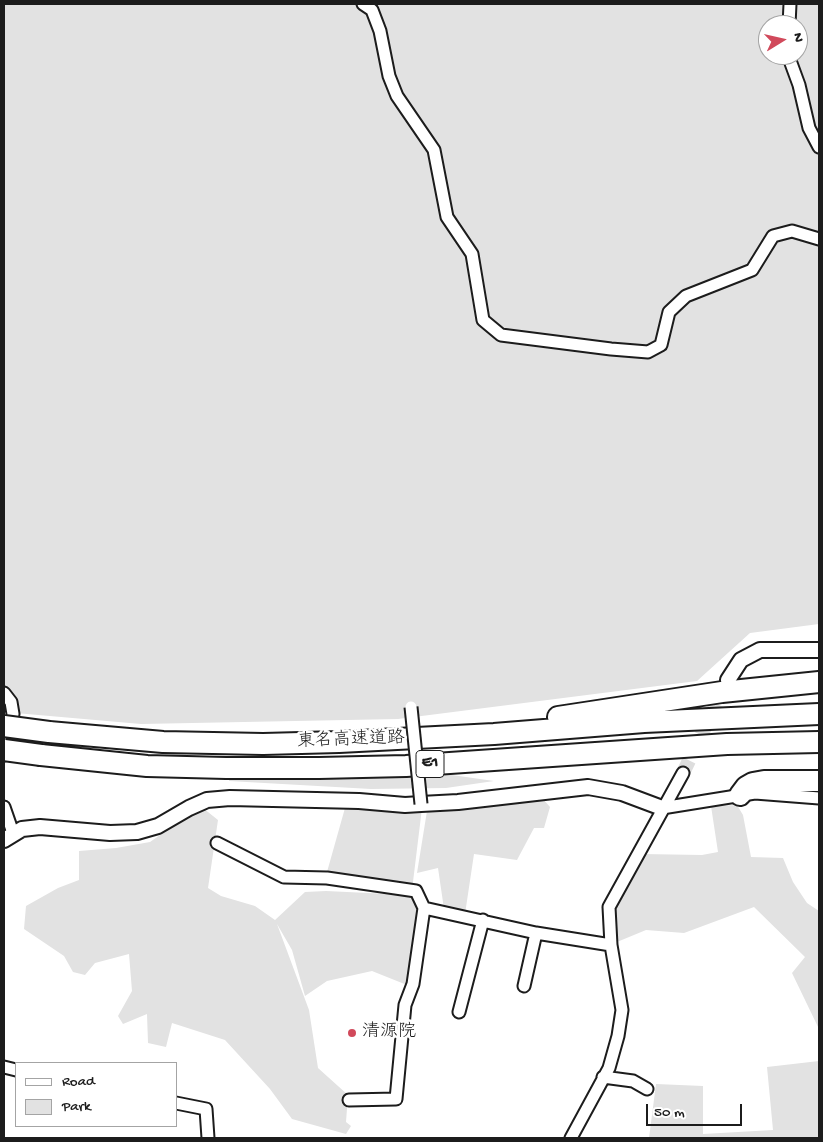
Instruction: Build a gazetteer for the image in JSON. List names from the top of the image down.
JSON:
{
  "streets": {
    "highway": ["東名高速道路", "E1"]
  },
  "places": ["清源院"],
  "legend": ["Road", "Park"],
  "scale_bar": "50 m",
  "north": "right"
}
